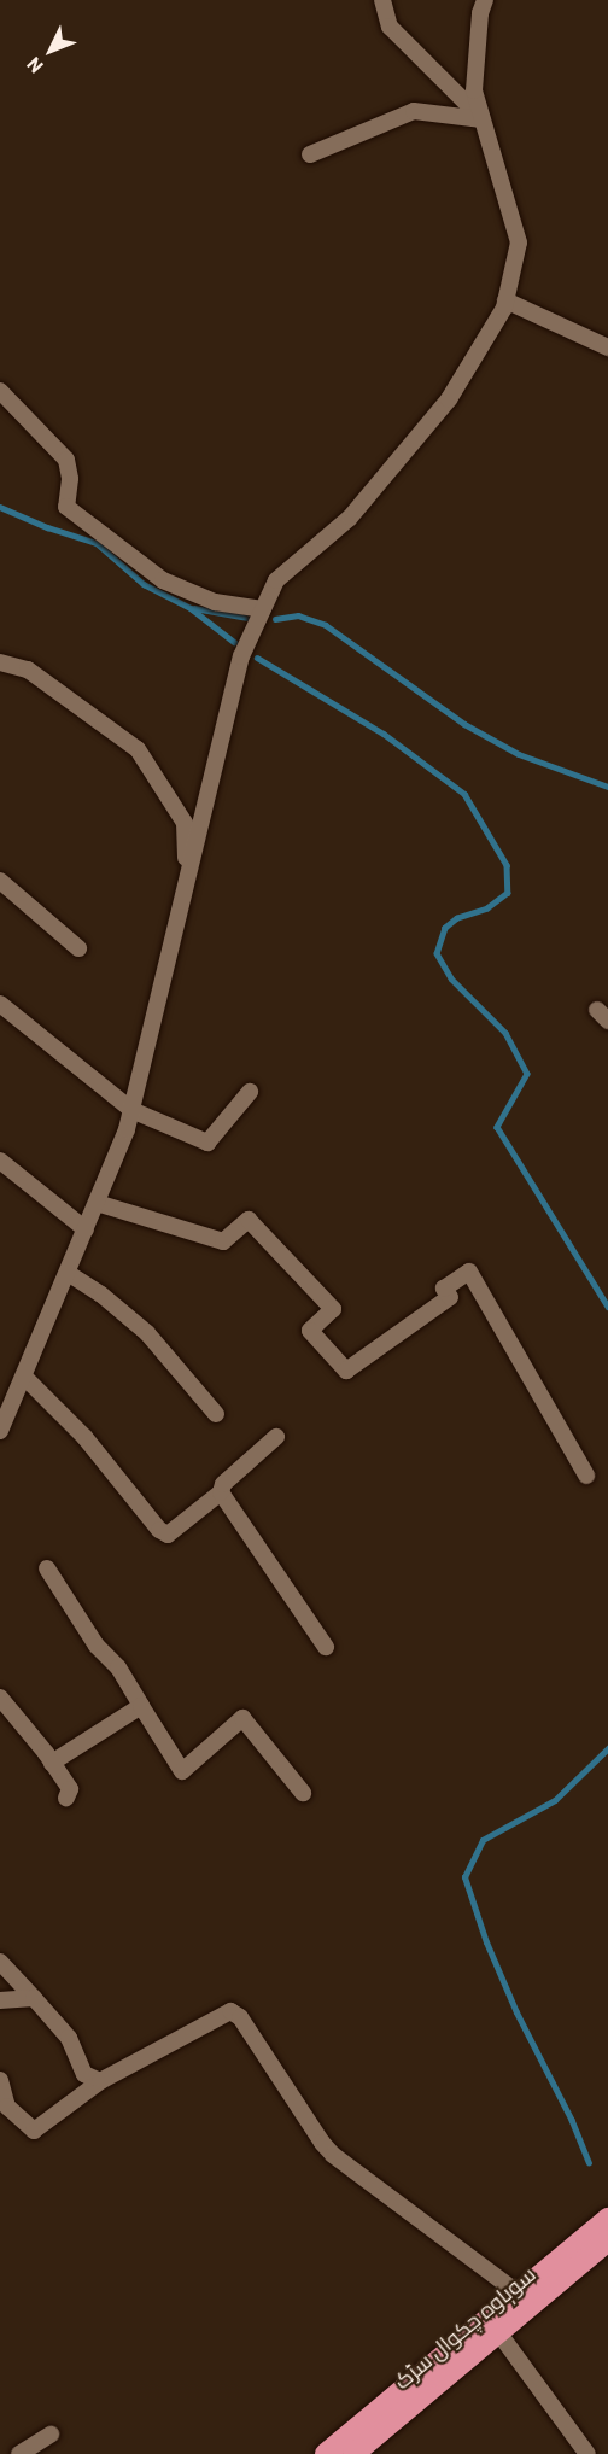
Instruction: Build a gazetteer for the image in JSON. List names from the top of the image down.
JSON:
{
  "streets": {
    "highway": ["سوہاوہ چکوال سڑک"]
  },
  "north": "bottom left"
}
